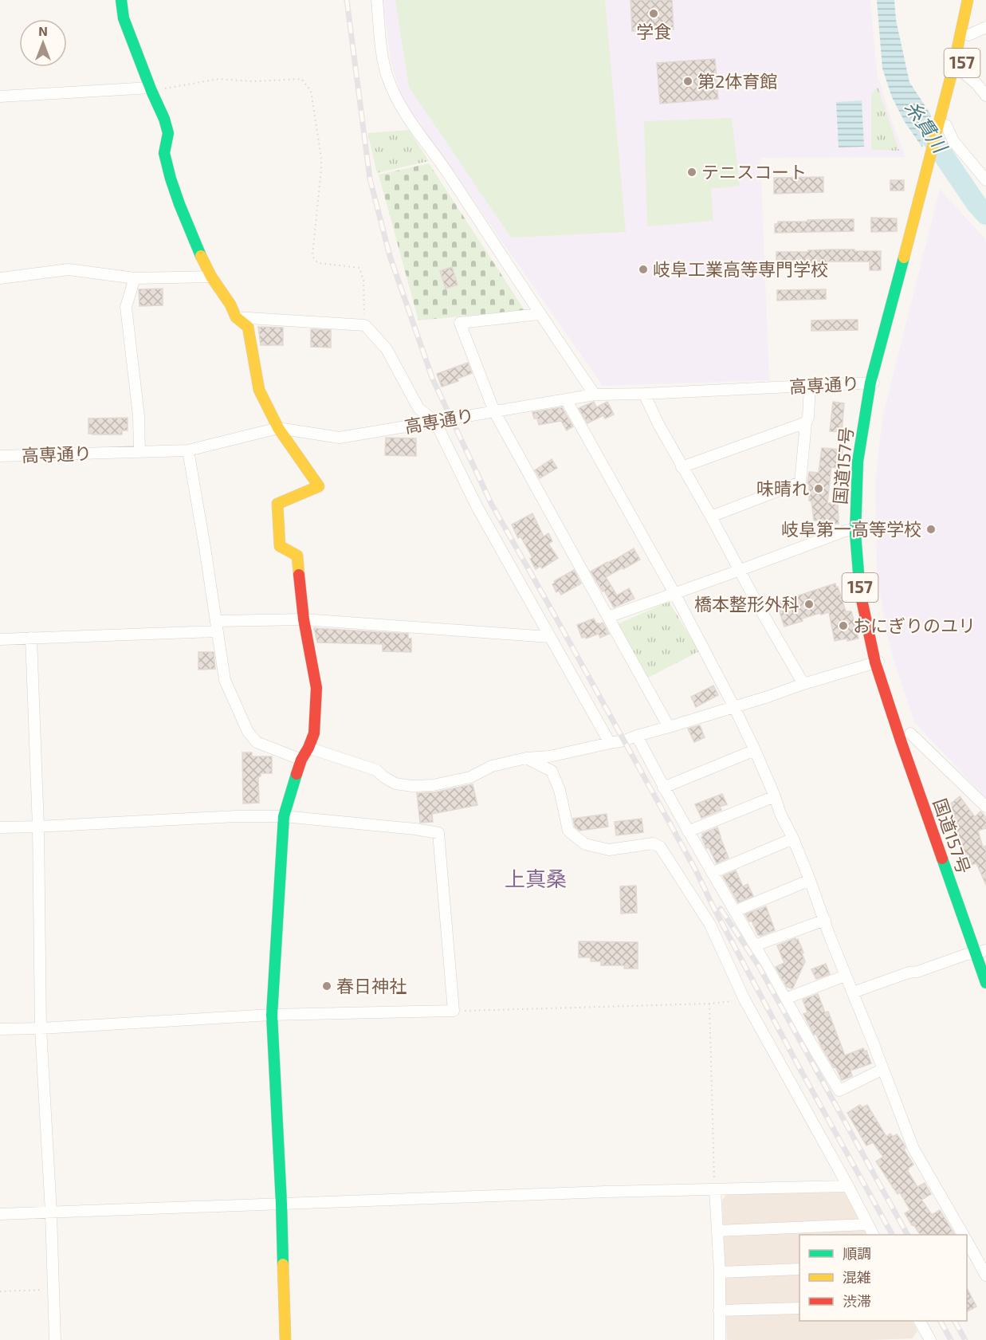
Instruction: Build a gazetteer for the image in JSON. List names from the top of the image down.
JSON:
{
  "streets": {
    "main road": ["157", "国道157号"],
    "street": ["高専通り"]
  },
  "crossings": [
    ["高専通り", "国道157号"]
  ],
  "districts": ["上真桑"],
  "water": ["糸貫川"],
  "places": [
    "学食",
    "第2体育館",
    "テニスコート",
    "岐阜工業高等専門学校",
    "味晴れ",
    "岐阜第一高等学校",
    "橋本整形外科",
    "おにぎりのユリ",
    "春日神社"
  ],
  "legend": ["順調", "混雑", "渋滞"],
  "north": "top"
}
